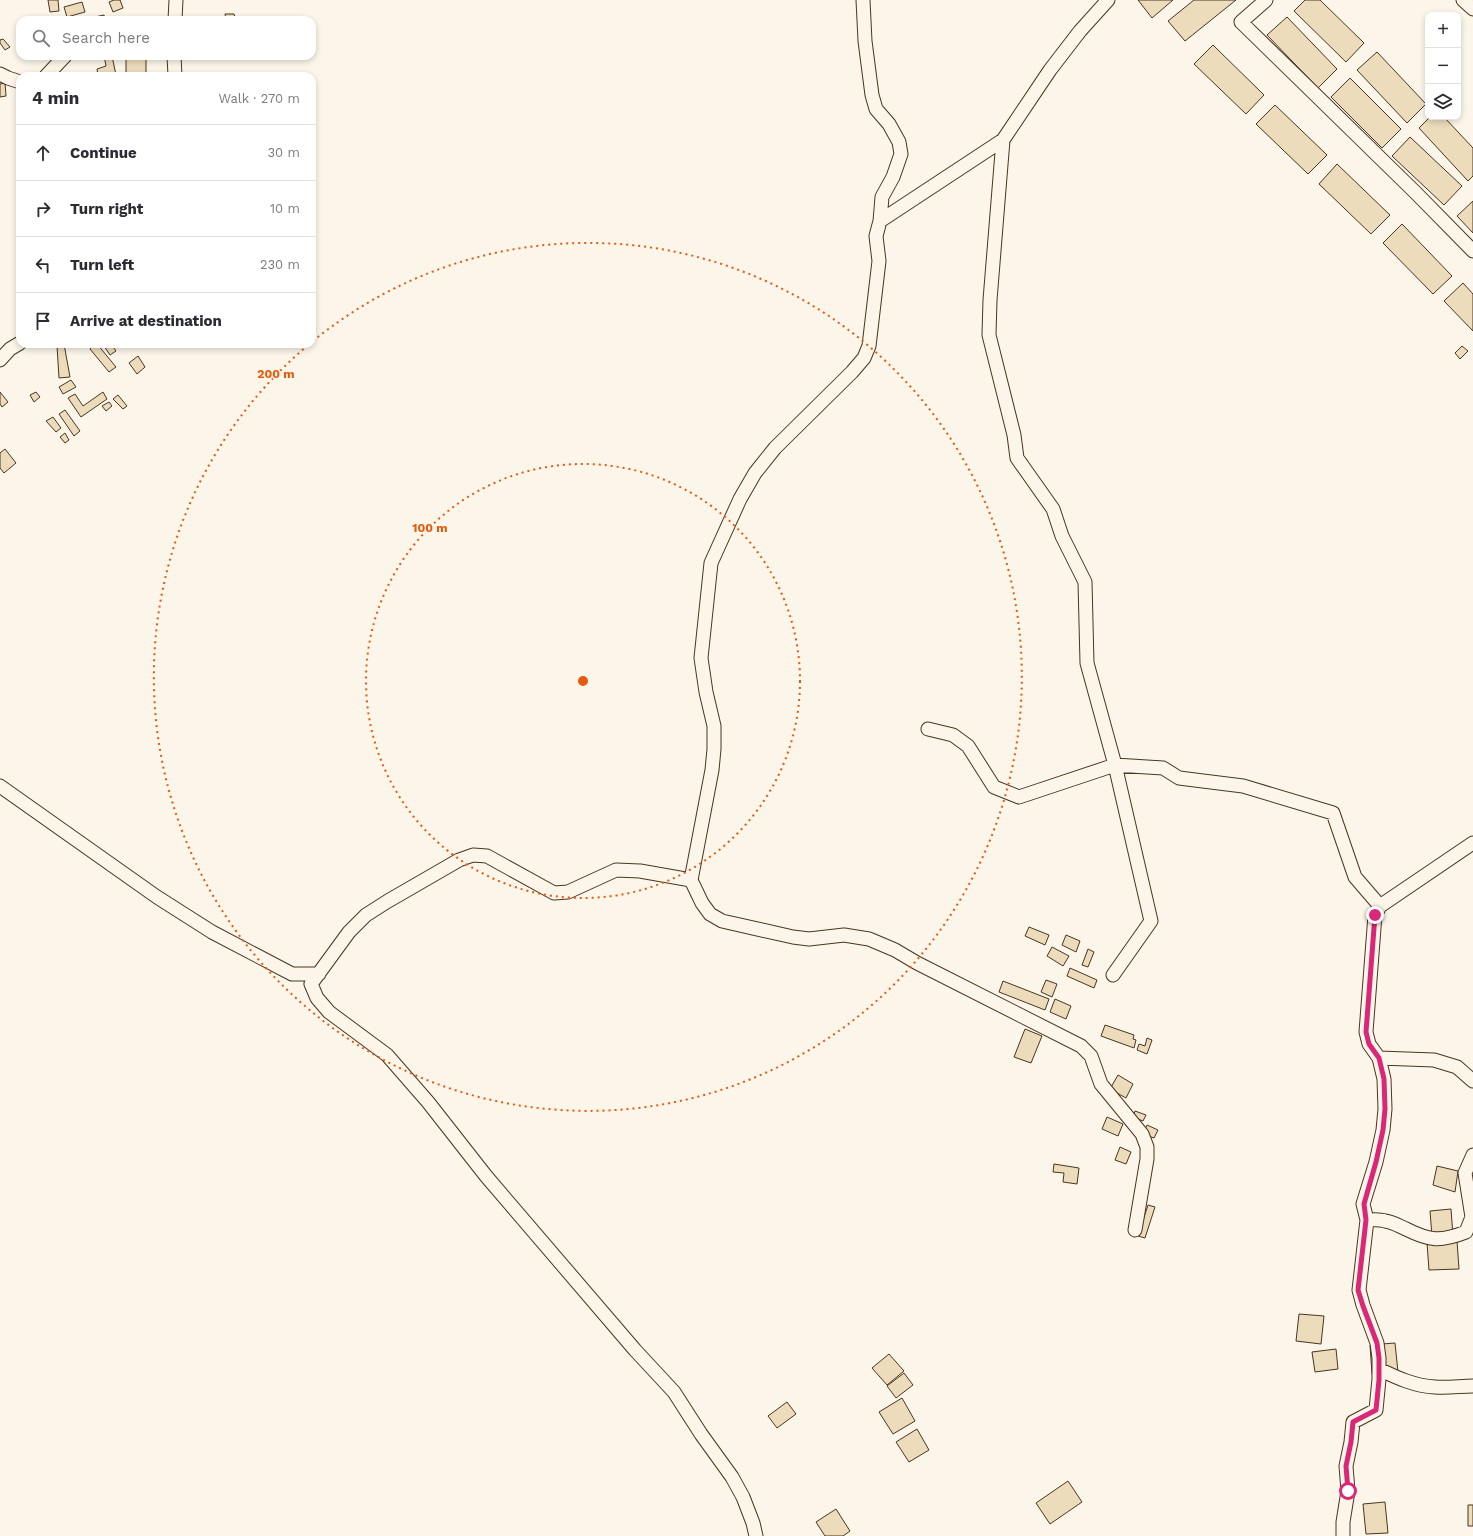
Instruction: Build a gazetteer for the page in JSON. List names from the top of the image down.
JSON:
{
  "page": {
    "map_buttons": ["+", "−"],
    "search": "Search here",
    "heading": ["4 min", "Walk · 270 m"],
    "list": [
      ["Continue", "30 m"],
      ["Turn right", "10 m"],
      ["Turn left", "230 m"],
      "Arrive at destination"
    ]
  },
  "rings": ["200 m", "100 m"]
}
